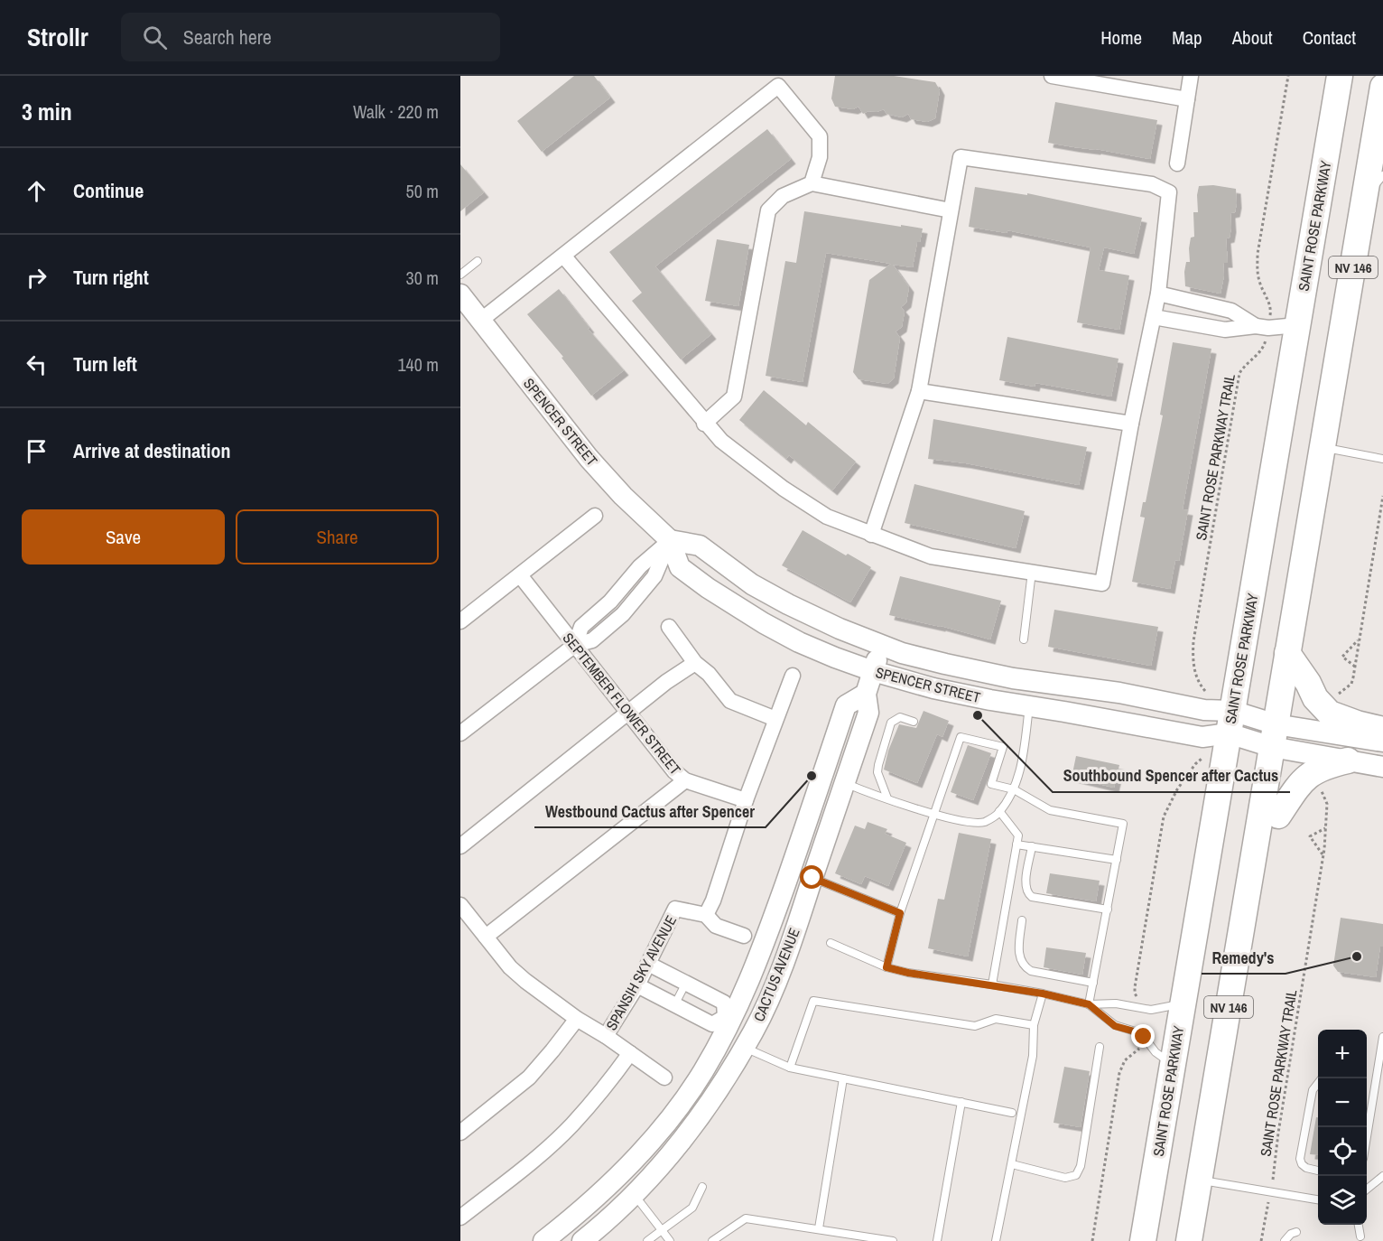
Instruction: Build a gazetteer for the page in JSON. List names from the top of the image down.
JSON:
{
  "streets": {
    "highway": ["SAINT ROSE PARKWAY", "NV 146"],
    "main road": ["SPENCER STREET", "CACTUS AVENUE"],
    "street": ["SEPTEMBER FLOWER STREET", "SPANSIH SKY AVENUE"],
    "path": ["SAINT ROSE PARKWAY TRAIL"]
  },
  "crossings": [
    ["SAINT ROSE PARKWAY", "SPENCER STREET"],
    ["SPENCER STREET", "CACTUS AVENUE"]
  ],
  "places": ["Southbound Spencer after Cactus", "Westbound Cactus after Spencer", "Remedy's"],
  "page": {
    "header": "Strollr",
    "search": "Search here",
    "nav": [
      "Home",
      "Map",
      "About",
      "Contact"
    ],
    "heading": ["3 min", "Walk · 220 m"],
    "list": [
      ["Continue", "50 m"],
      ["Turn right", "30 m"],
      ["Turn left", "140 m"],
      "Arrive at destination"
    ],
    "buttons": ["Save", "Share"],
    "map_buttons": ["+", "−"]
  }
}
